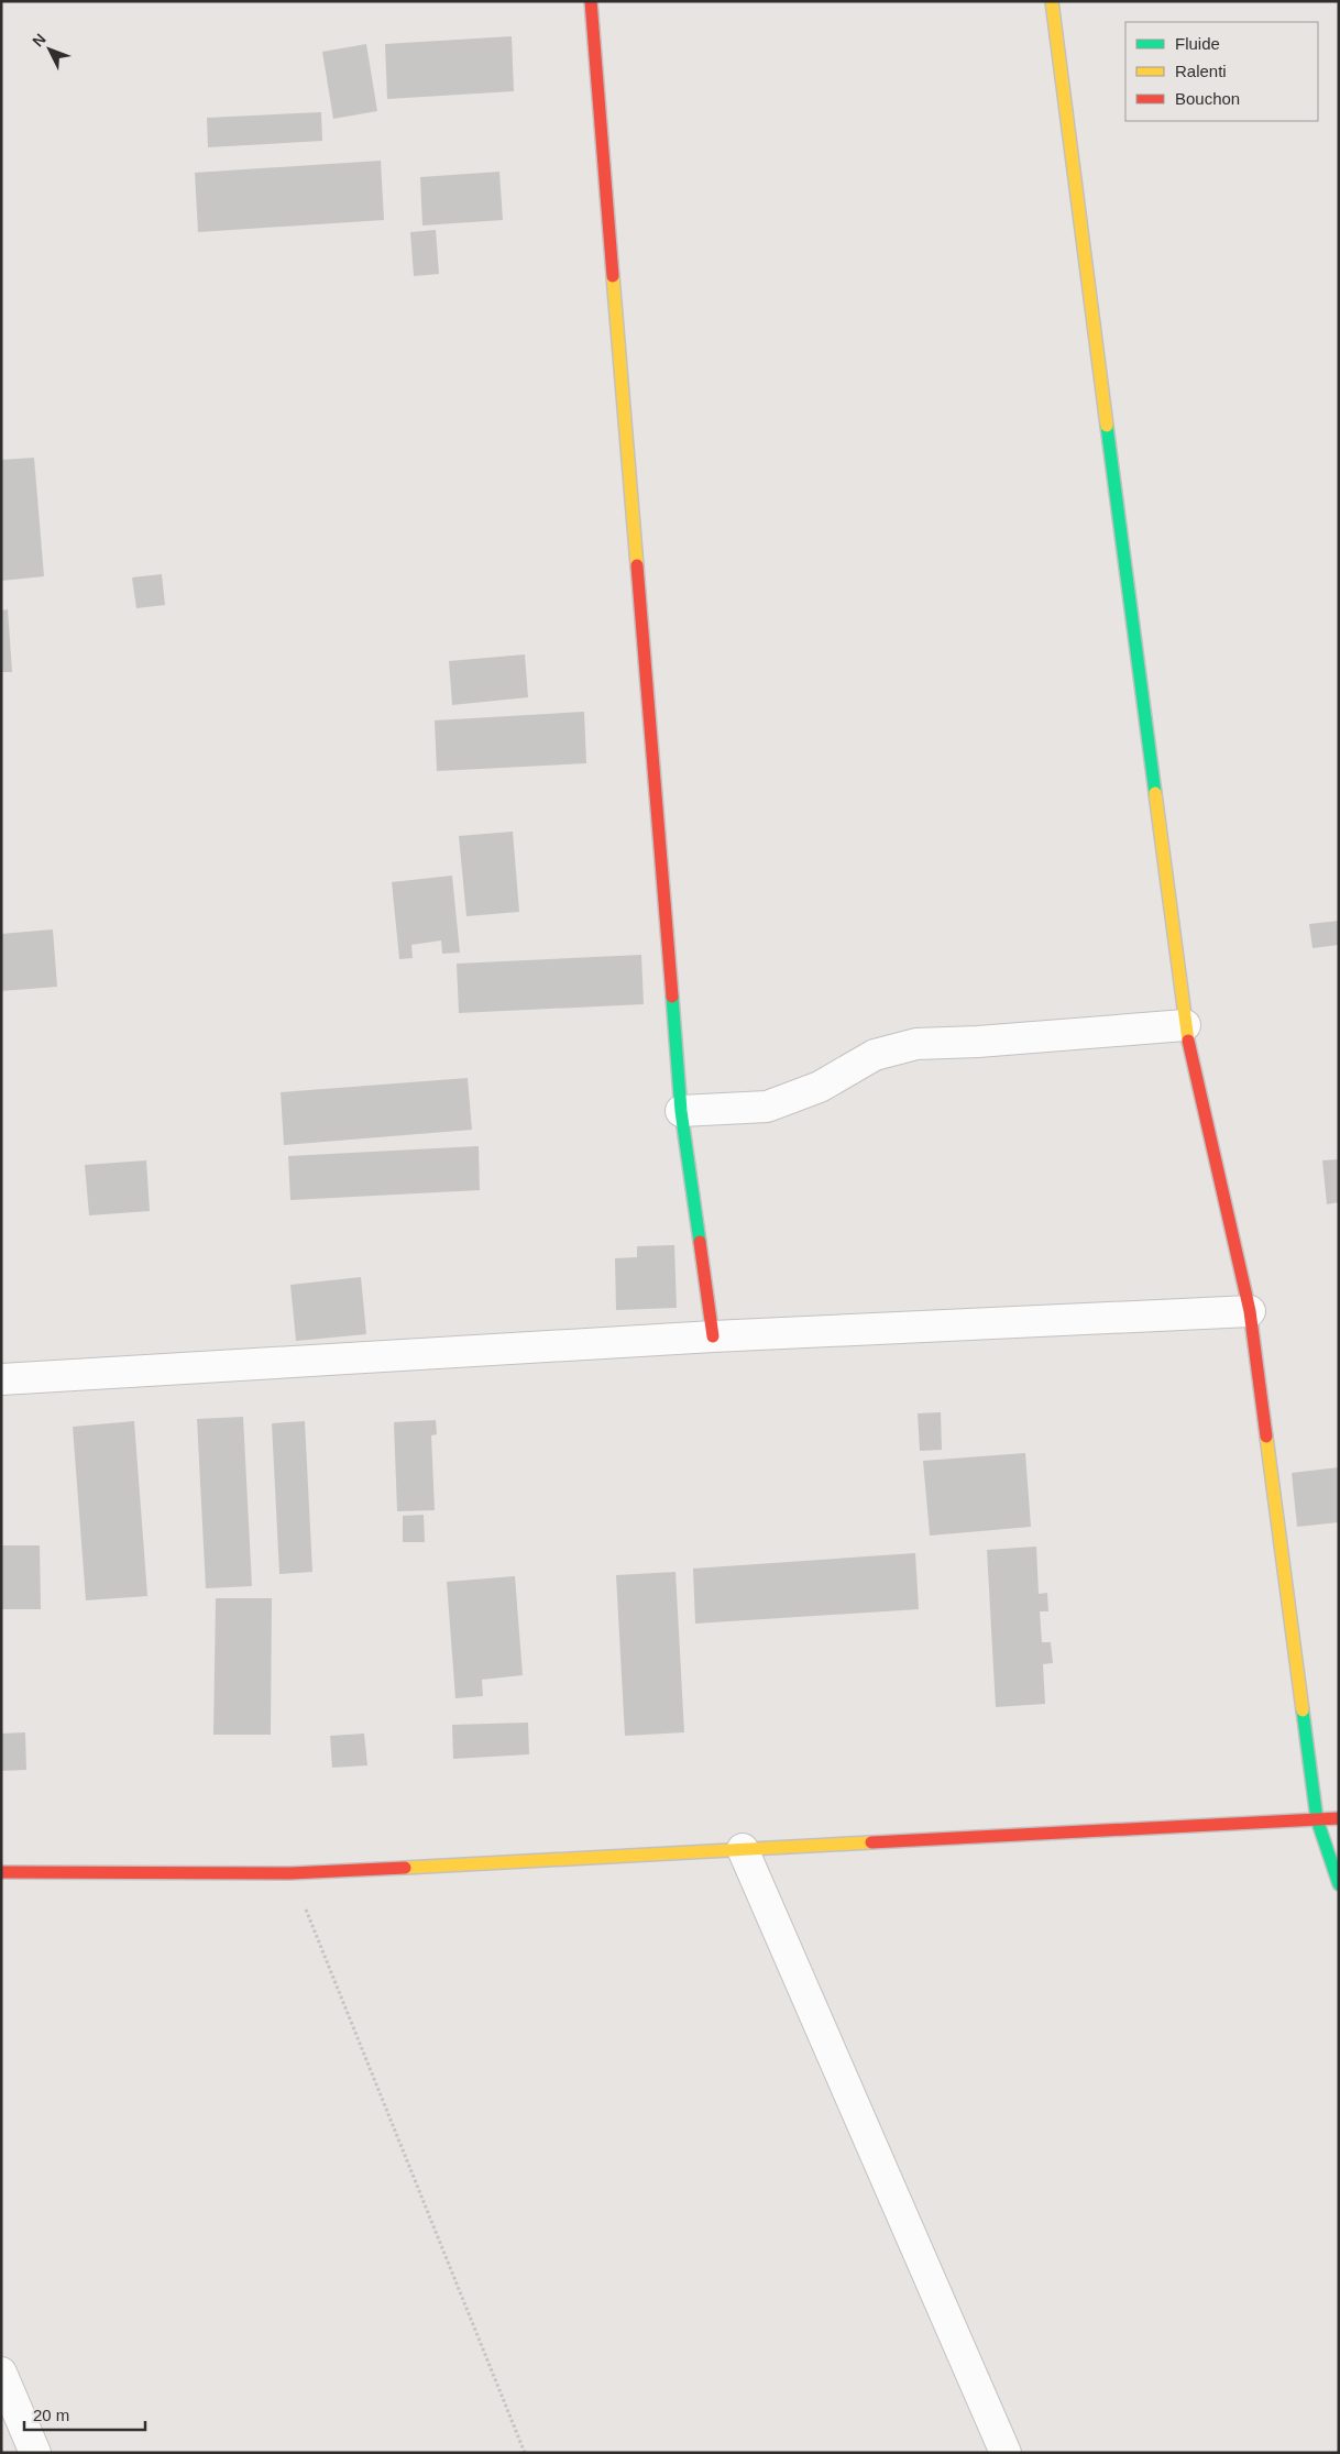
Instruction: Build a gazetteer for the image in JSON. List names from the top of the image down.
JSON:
{
  "legend": ["Fluide", "Ralenti", "Bouchon"],
  "scale_bar": "20 m",
  "north": "top left"
}
